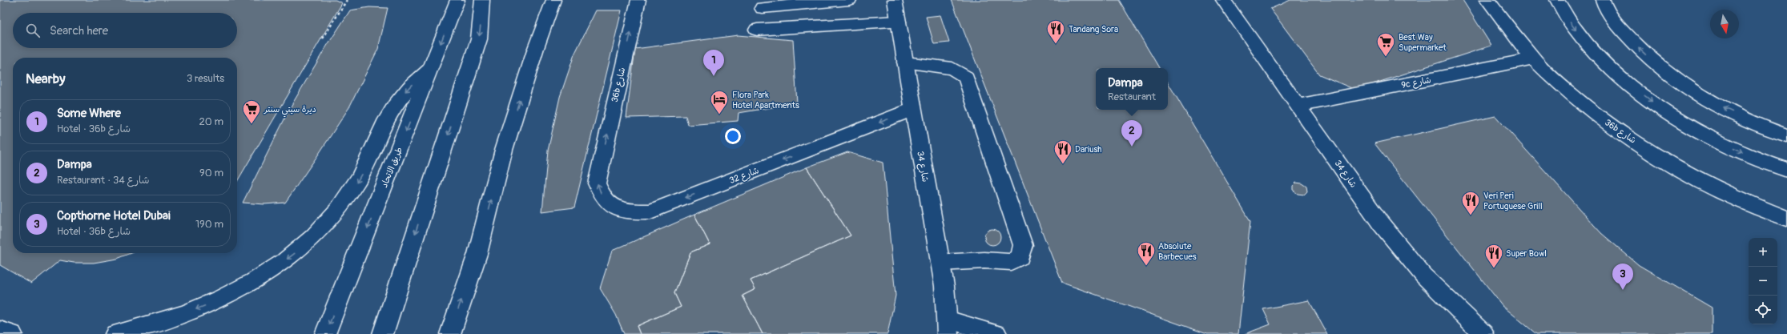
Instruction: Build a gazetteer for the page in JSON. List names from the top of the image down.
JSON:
{
  "streets": {
    "street": [
      "9c شارع",
      "36b شارع",
      "شارع 34",
      "طريق الاتحاد",
      "شارع 32"
    ]
  },
  "crossings": [
    ["9c شارع", "36b شارع"],
    ["9c شارع", "شارع 34"],
    ["36b شارع", "شارع 32"],
    ["شارع 34", "شارع 32"]
  ],
  "places": {
    "restaurant": [
      "Tandang Sora",
      "Dariush",
      "Veri Peri Portuguese Grill",
      "Absolute Barbecues",
      "Super Bowl"
    ],
    "supermarket": ["Best Way Supermarket", "ديرة سيتي سنتر"],
    "hotel": ["Flora Park Hotel Apartments"]
  },
  "north": "bottom",
  "page": {
    "search": "Search here",
    "pins": ["1", "2", "3"],
    "heading": ["Nearby", "3 results"],
    "popup": ["Dampa", "Restaurant"],
    "list": [
      {
        "mark": "1",
        "name": "Some Where",
        "note": "Hotel · 36b شارع",
        "value": "20 m"
      },
      {
        "mark": "2",
        "name": "Dampa",
        "note": "Restaurant · شارع 34",
        "value": "90 m"
      },
      {
        "mark": "3",
        "name": "Copthorne Hotel Dubai",
        "note": "Hotel · 36b شارع",
        "value": "190 m"
      }
    ],
    "map_buttons": ["+", "−"]
  }
}
